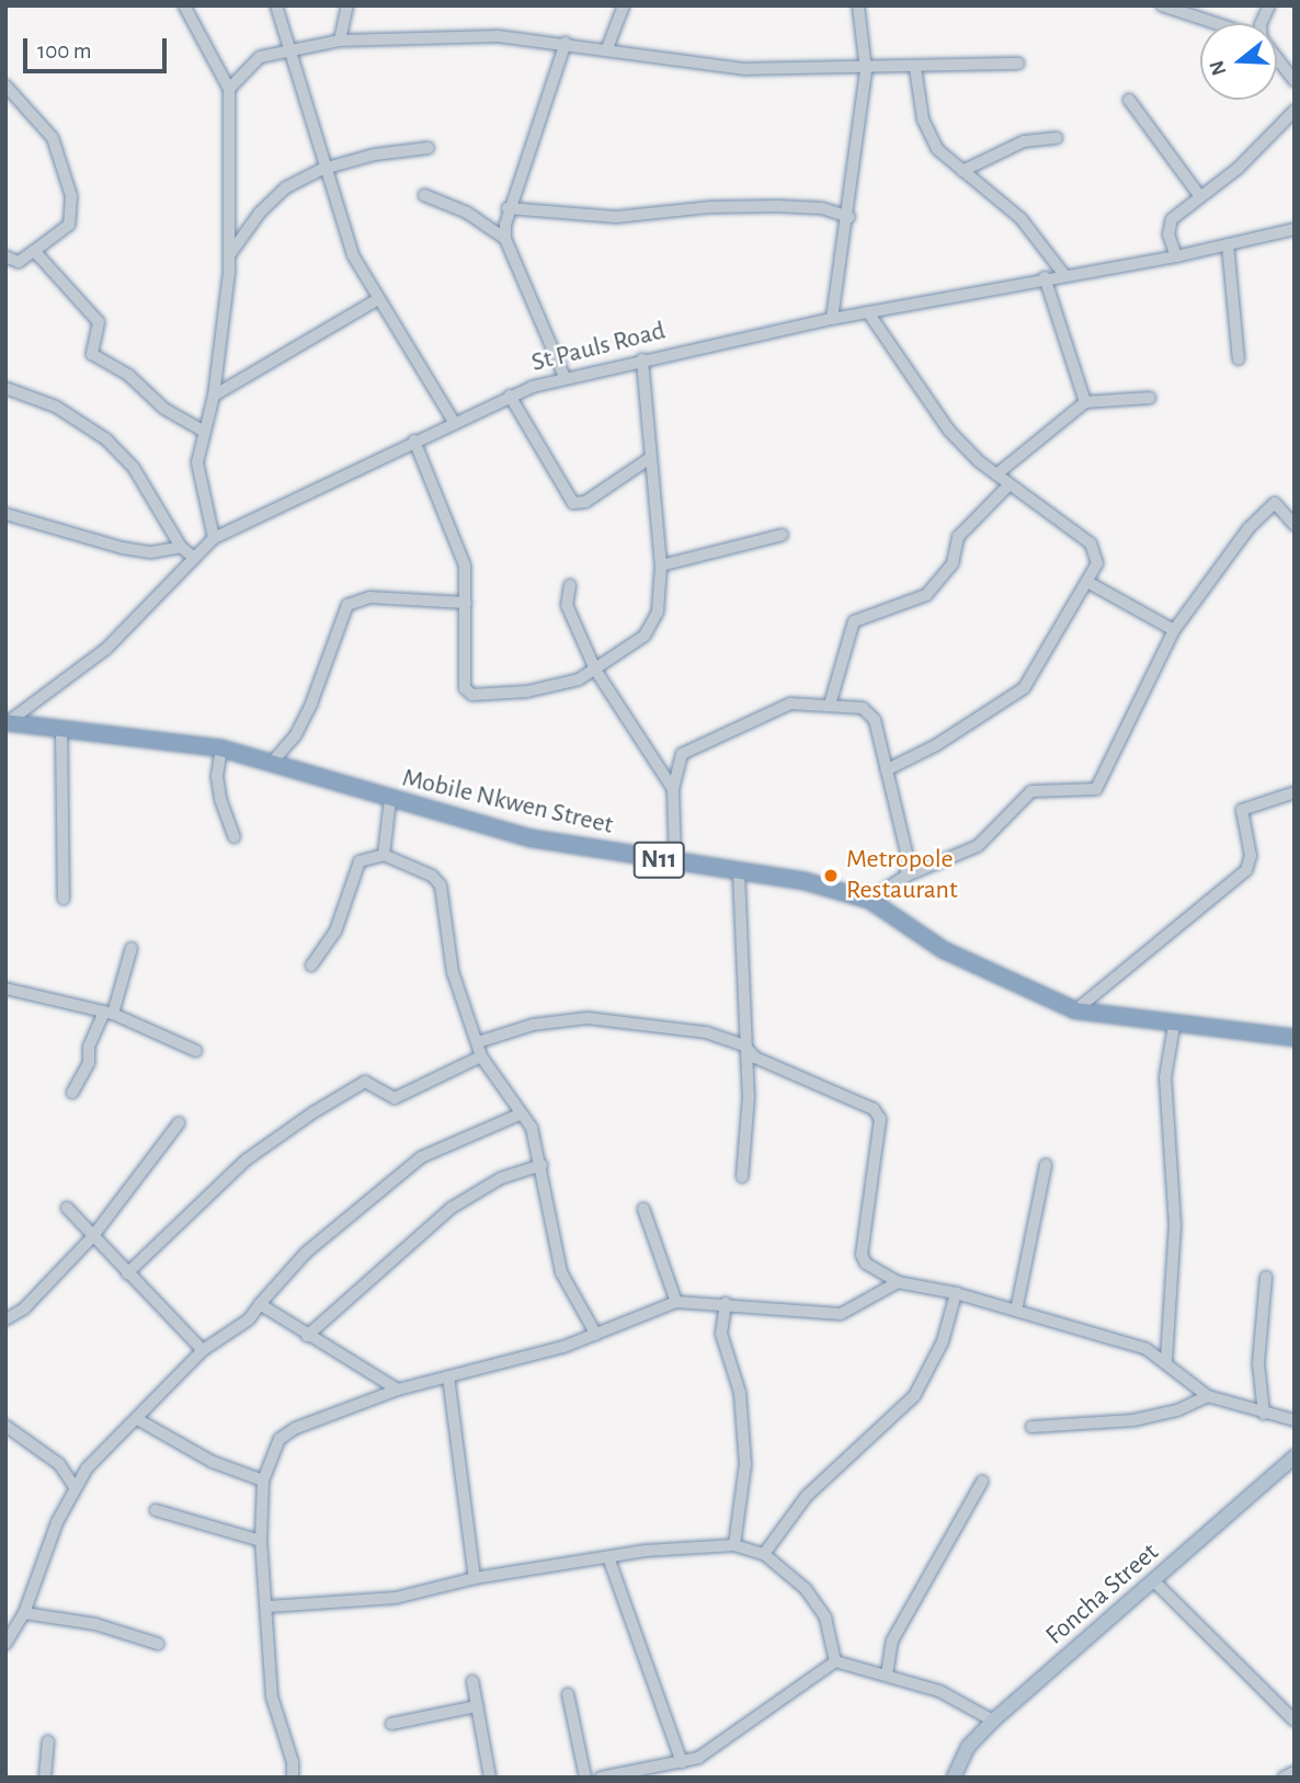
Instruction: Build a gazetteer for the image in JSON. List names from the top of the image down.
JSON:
{
  "streets": {
    "highway": ["Mobile Nkwen Street", "N11"],
    "main road": ["Foncha Street"],
    "street": ["St Pauls Road"]
  },
  "crossings": [
    ["St Pauls Road", "Mobile Nkwen Street"]
  ],
  "places": ["Metropole Restaurant"],
  "scale_bar": "100 m",
  "north": "left"
}
